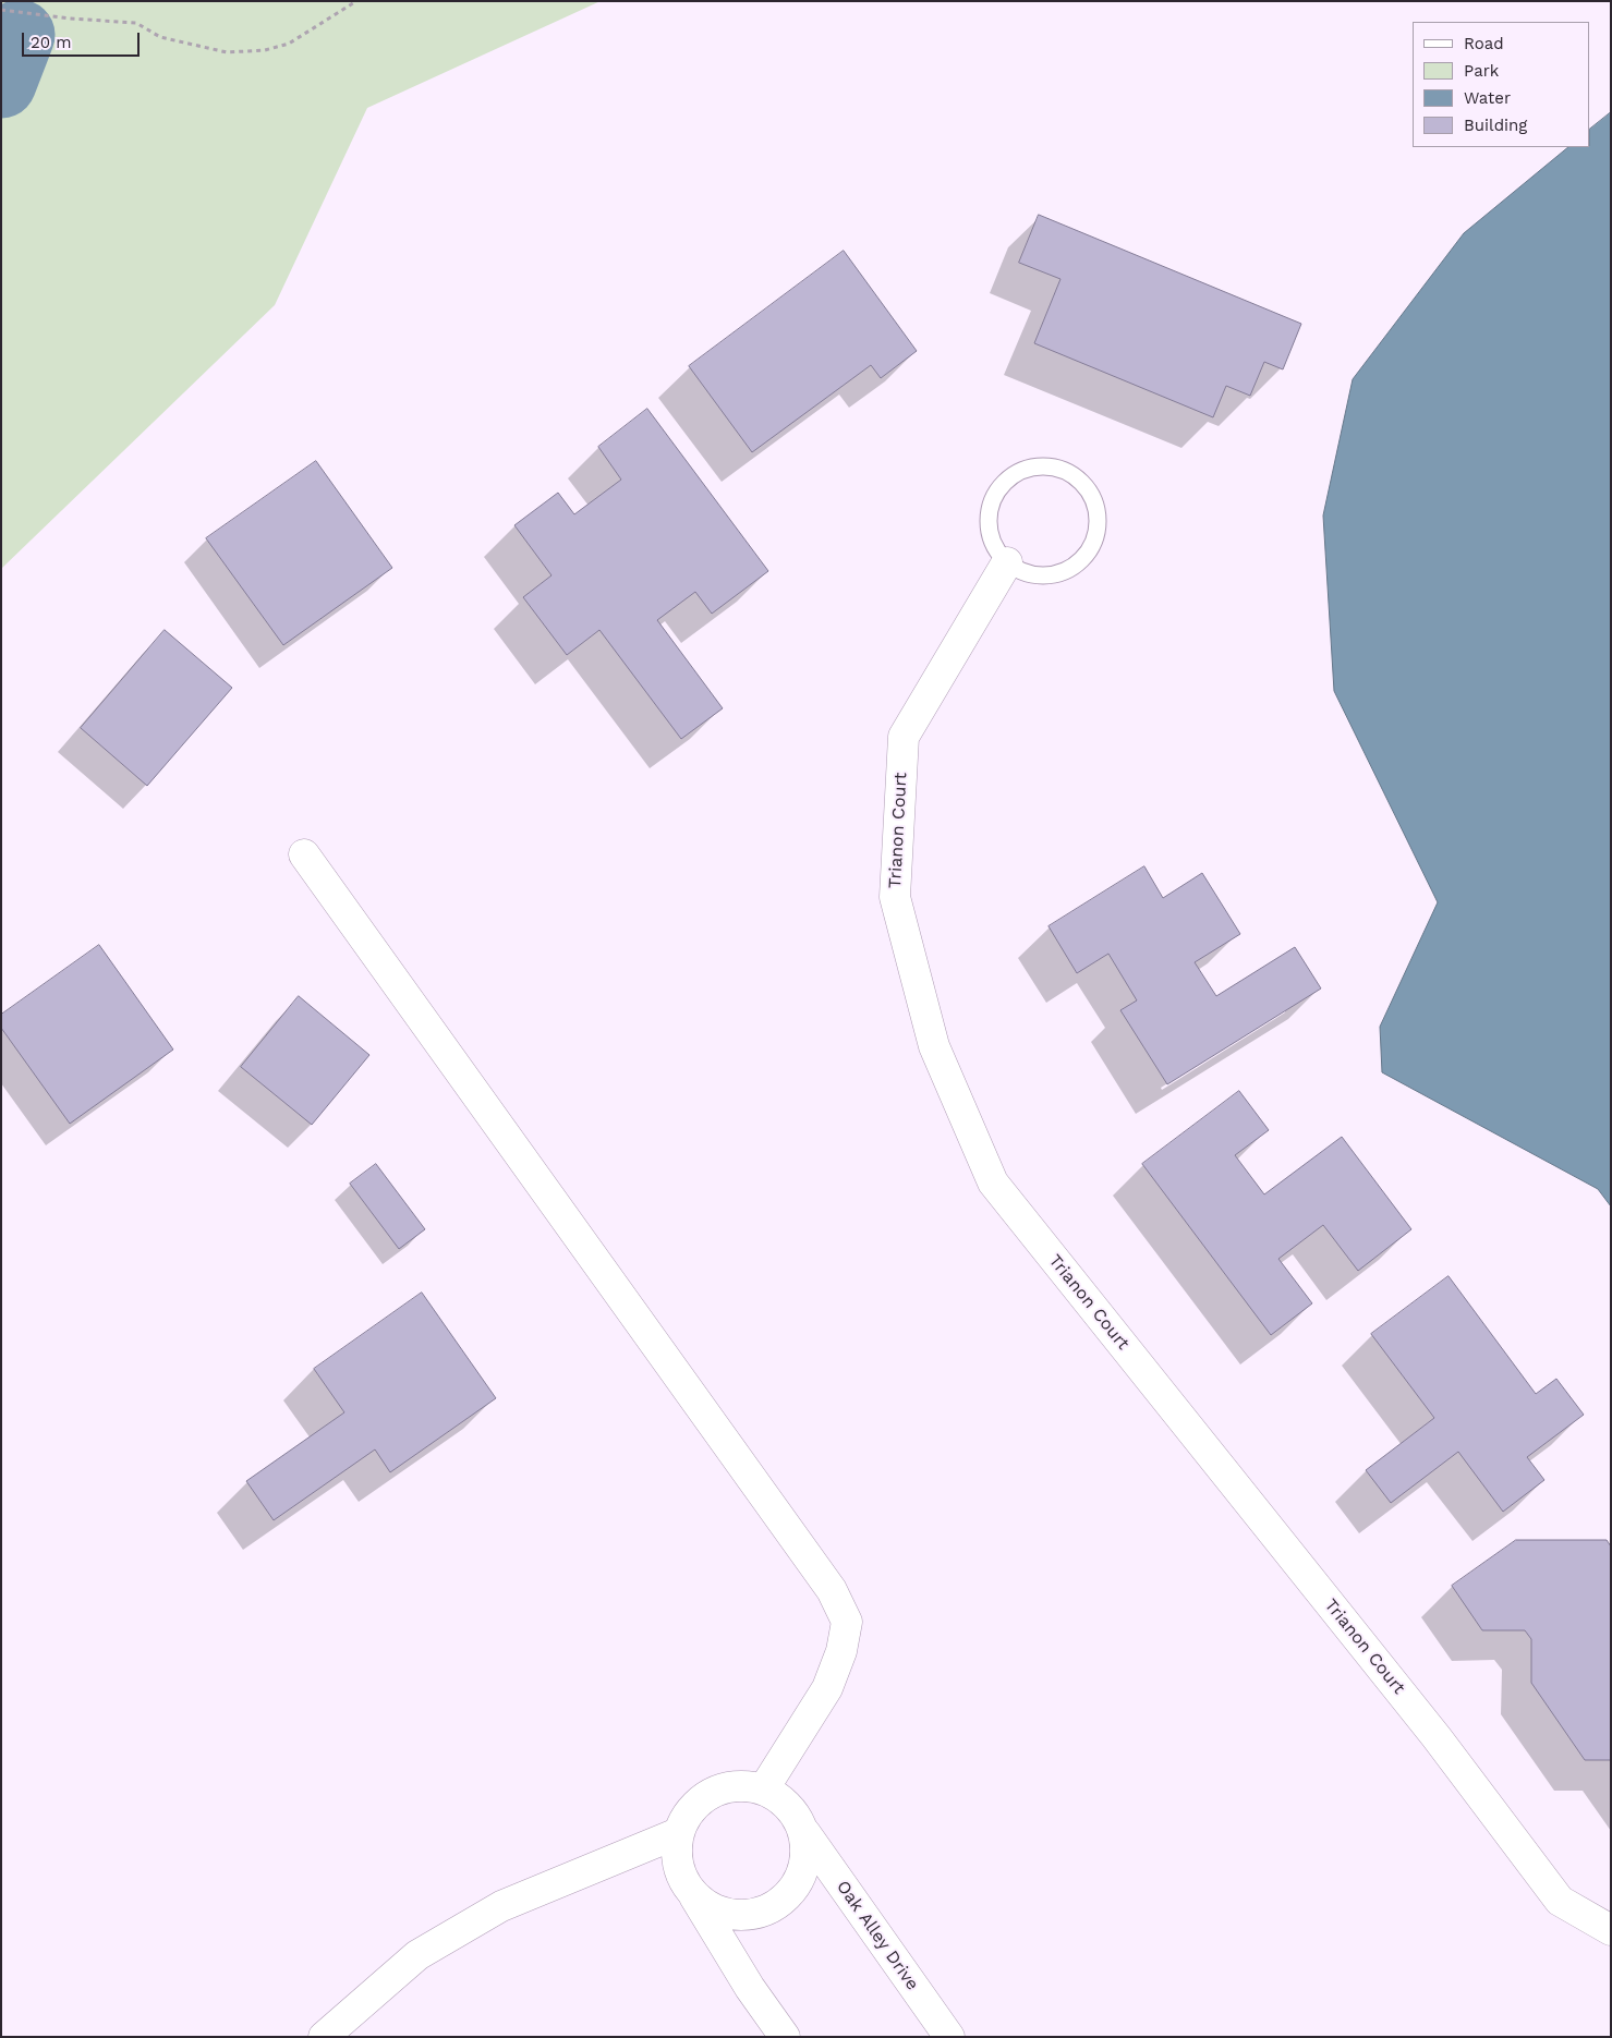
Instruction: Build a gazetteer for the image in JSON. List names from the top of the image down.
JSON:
{
  "streets": {
    "street": ["Trianon Court", "Oak Alley Drive"]
  },
  "legend": [
    "Road",
    "Park",
    "Water",
    "Building"
  ],
  "scale_bar": "20 m"
}
